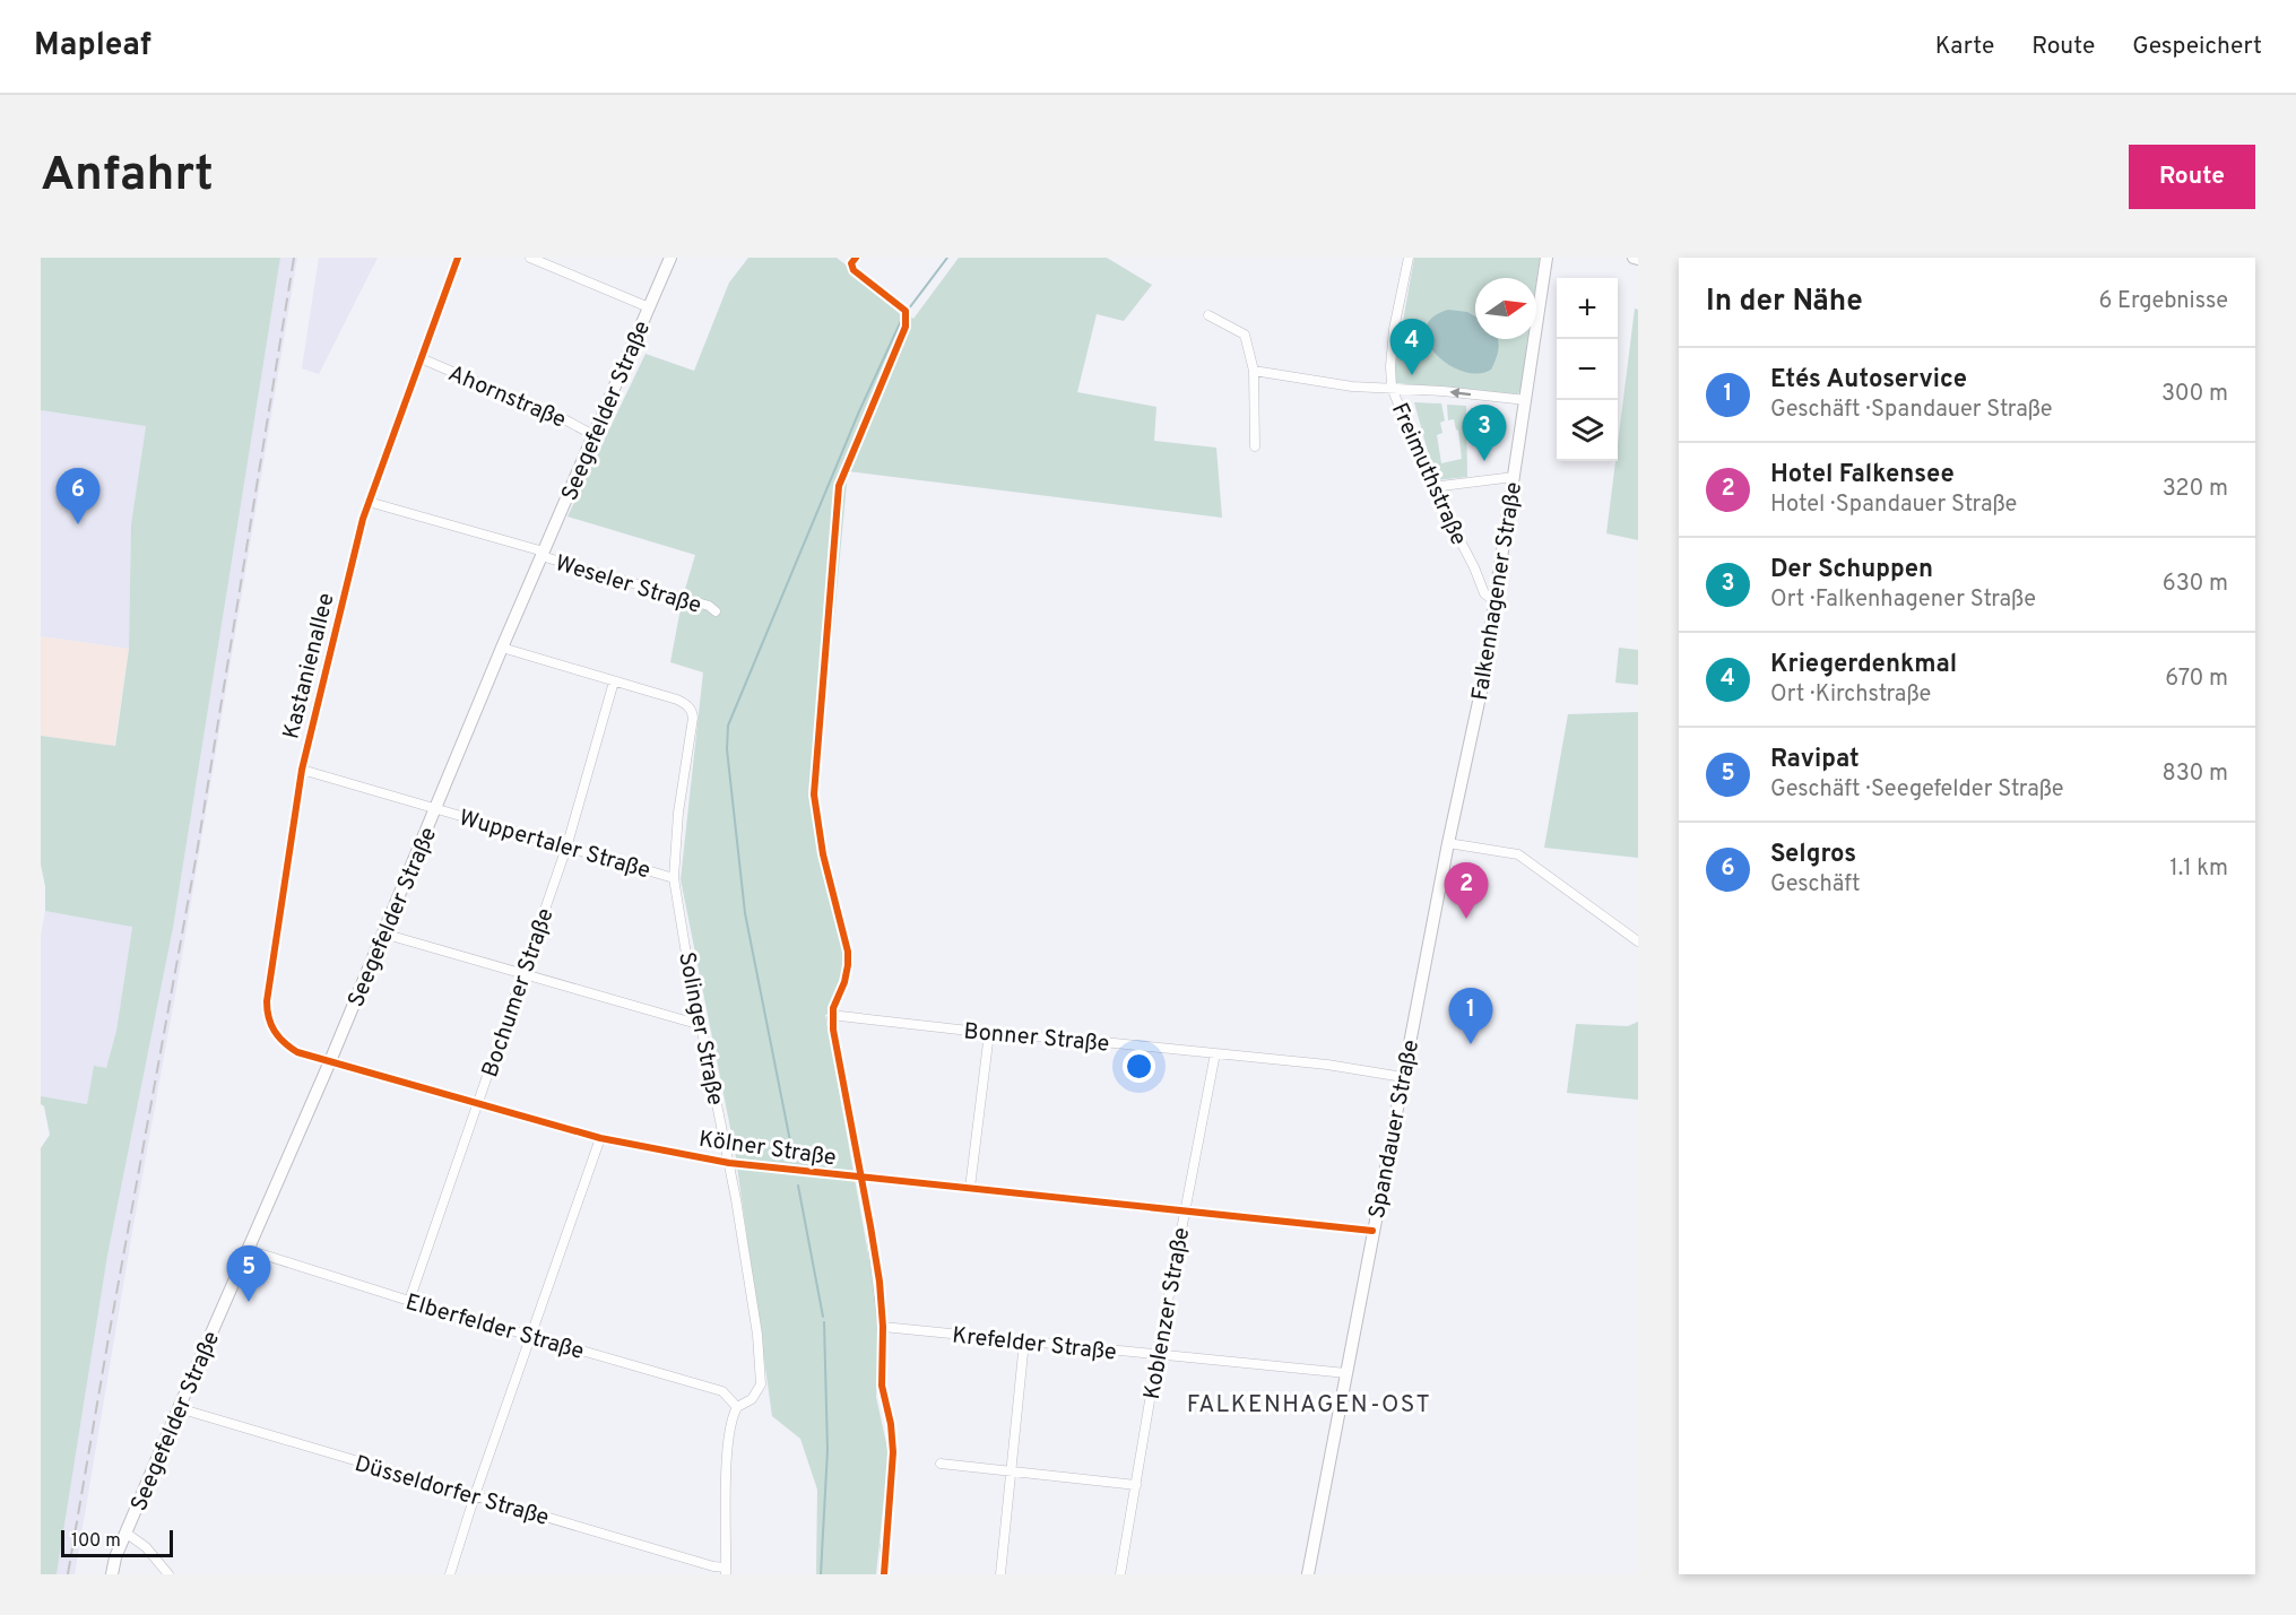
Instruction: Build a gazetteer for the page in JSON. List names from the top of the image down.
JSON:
{
  "streets": {
    "street": [
      "Ahornstraße",
      "Seegefelder Straße",
      "Freimuthstraße",
      "Weseler Straße",
      "Falkenhagener Straße",
      "Kastanienallee",
      "Wuppertaler Straße",
      "Bochumer Straße",
      "Solinger Straße",
      "Bonner Straße",
      "Spandauer Straße",
      "Kölner Straße",
      "Koblenzer Straße",
      "Elberfelder Straße",
      "Krefelder Straße",
      "Düsseldorfer Straße"
    ]
  },
  "crossings": [
    ["Ahornstraße", "Seegefelder Straße"],
    ["Ahornstraße", "Kastanienallee"],
    ["Seegefelder Straße", "Weseler Straße"],
    ["Seegefelder Straße", "Kastanienallee"],
    ["Seegefelder Straße", "Wuppertaler Straße"],
    ["Seegefelder Straße", "Kölner Straße"],
    ["Seegefelder Straße", "Elberfelder Straße"],
    ["Seegefelder Straße", "Düsseldorfer Straße"],
    ["Freimuthstraße", "Falkenhagener Straße"],
    ["Weseler Straße", "Kastanienallee"],
    ["Falkenhagener Straße", "Spandauer Straße"],
    ["Kastanienallee", "Wuppertaler Straße"],
    ["Kastanienallee", "Kölner Straße"],
    ["Wuppertaler Straße", "Bochumer Straße"],
    ["Wuppertaler Straße", "Solinger Straße"],
    ["Bochumer Straße", "Solinger Straße"],
    ["Bochumer Straße", "Kölner Straße"],
    ["Bochumer Straße", "Elberfelder Straße"],
    ["Solinger Straße", "Kölner Straße"],
    ["Solinger Straße", "Elberfelder Straße"],
    ["Bonner Straße", "Spandauer Straße"],
    ["Bonner Straße", "Kölner Straße"],
    ["Bonner Straße", "Koblenzer Straße"],
    ["Bonner Straße", "Krefelder Straße"],
    ["Spandauer Straße", "Kölner Straße"],
    ["Spandauer Straße", "Krefelder Straße"],
    ["Kölner Straße", "Koblenzer Straße"],
    ["Kölner Straße", "Krefelder Straße"],
    ["Koblenzer Straße", "Krefelder Straße"]
  ],
  "districts": ["FALKENHAGEN-OST"],
  "scale_bar": "100 m",
  "north": "right",
  "page": {
    "header": "Mapleaf",
    "nav": ["Karte", "Route", "Gespeichert"],
    "buttons": "Route",
    "title": "Anfahrt",
    "heading": ["In der Nähe", "6 Ergebnisse"],
    "map_buttons": ["+", "−"],
    "pins": [
      "4",
      "3",
      "6",
      "2",
      "1",
      "5"
    ],
    "list": [
      {
        "mark": "1",
        "name": "Ete´s Autoservice",
        "note": "Geschäft · Spandauer Straße",
        "value": "300 m"
      },
      {
        "mark": "2",
        "name": "Hotel Falkensee",
        "note": "Hotel · Spandauer Straße",
        "value": "320 m"
      },
      {
        "mark": "3",
        "name": "Der Schuppen",
        "note": "Ort · Falkenhagener Straße",
        "value": "630 m"
      },
      {
        "mark": "4",
        "name": "Kriegerdenkmal",
        "note": "Ort · Kirchstraße",
        "value": "670 m"
      },
      {
        "mark": "5",
        "name": "Ravipat",
        "note": "Geschäft · Seegefelder Straße",
        "value": "830 m"
      },
      {
        "mark": "6",
        "name": "Selgros",
        "note": "Geschäft",
        "value": "1.1 km"
      }
    ],
    "scale": "100 m"
  }
}
